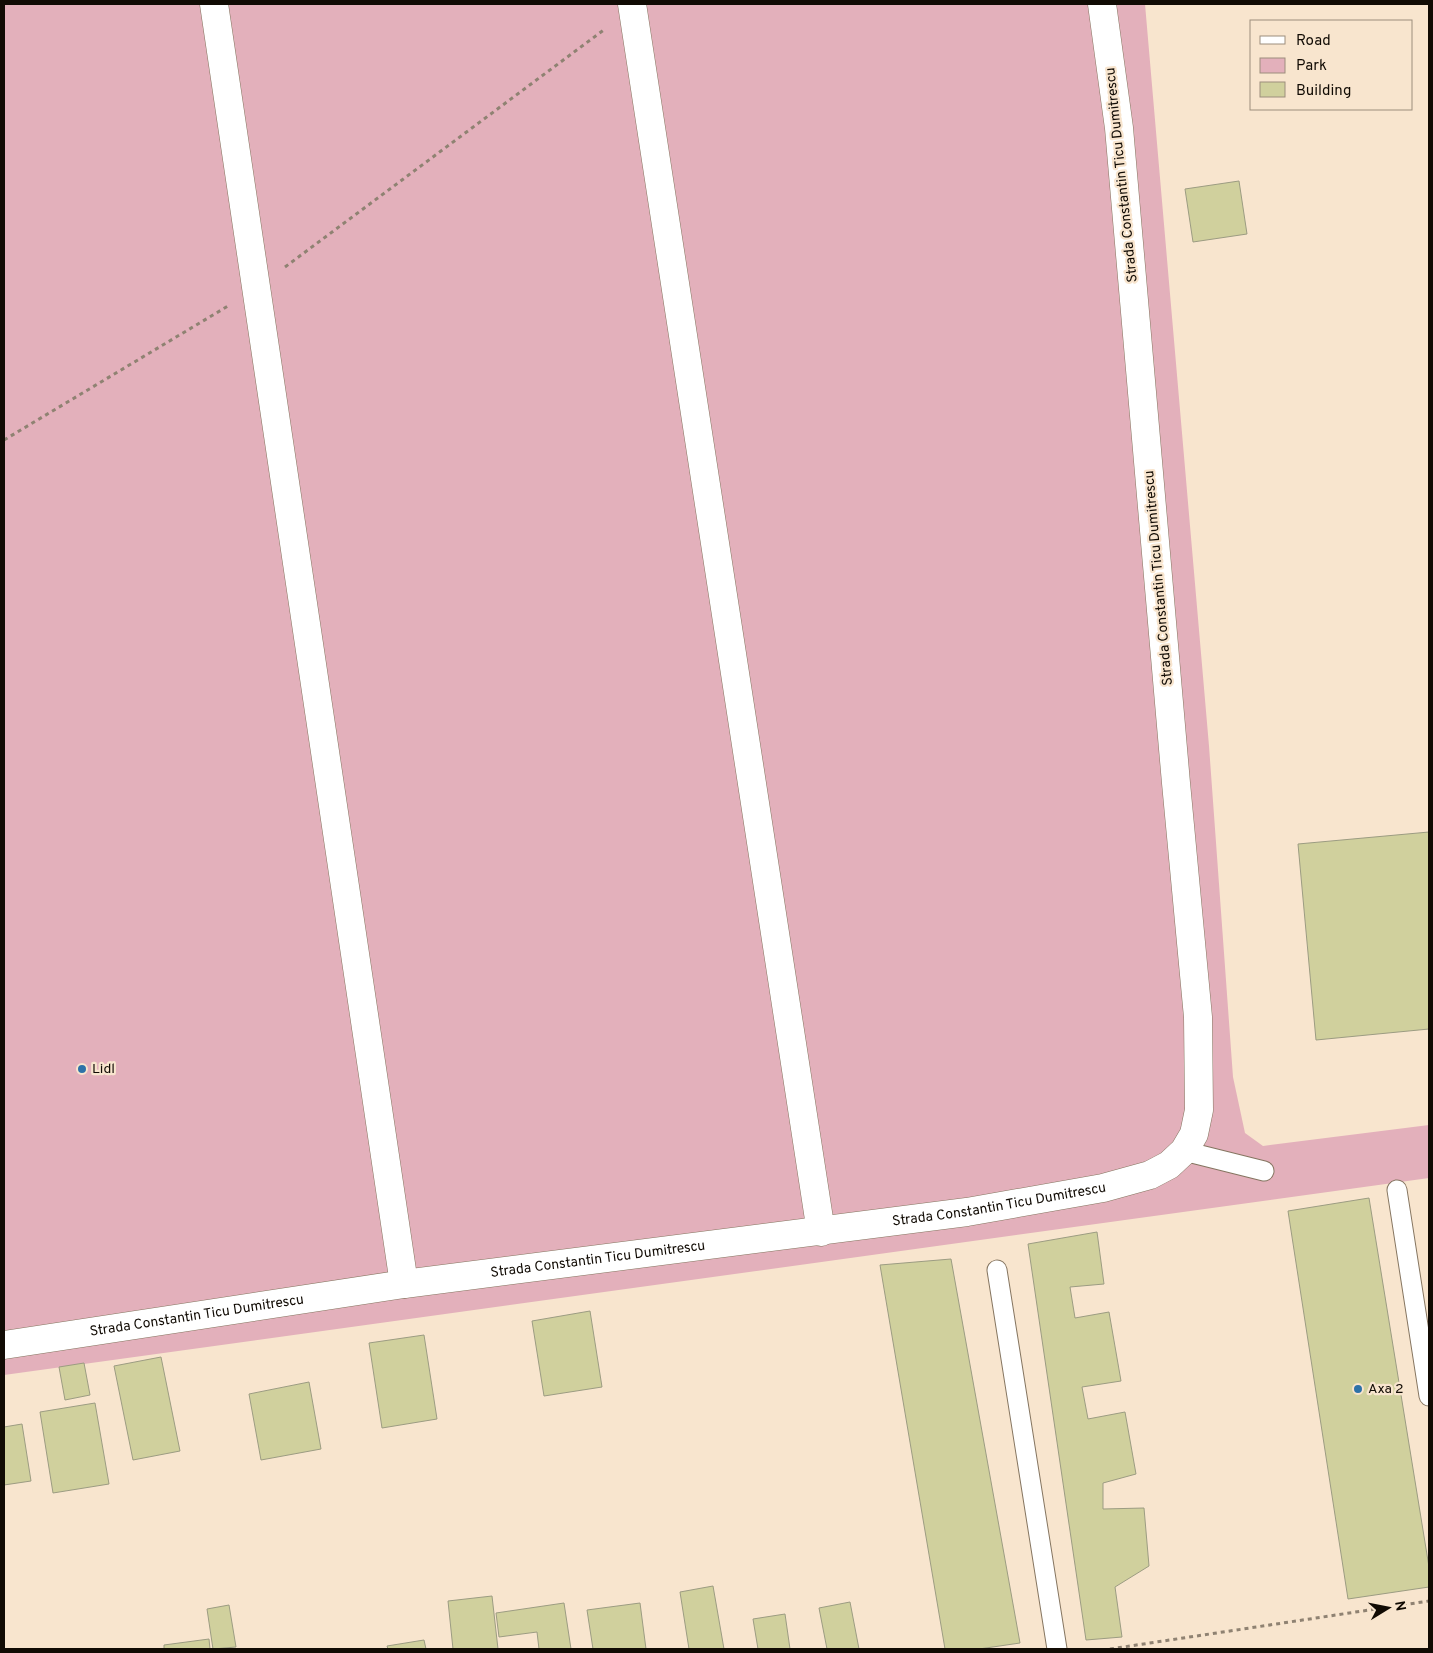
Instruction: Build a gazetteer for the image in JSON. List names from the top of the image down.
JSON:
{
  "streets": {
    "street": ["Strada Constantin Ticu Dumitrescu"]
  },
  "places": ["Lidl", "Axa 2"],
  "legend": ["Road", "Park", "Building"],
  "north": "right"
}
